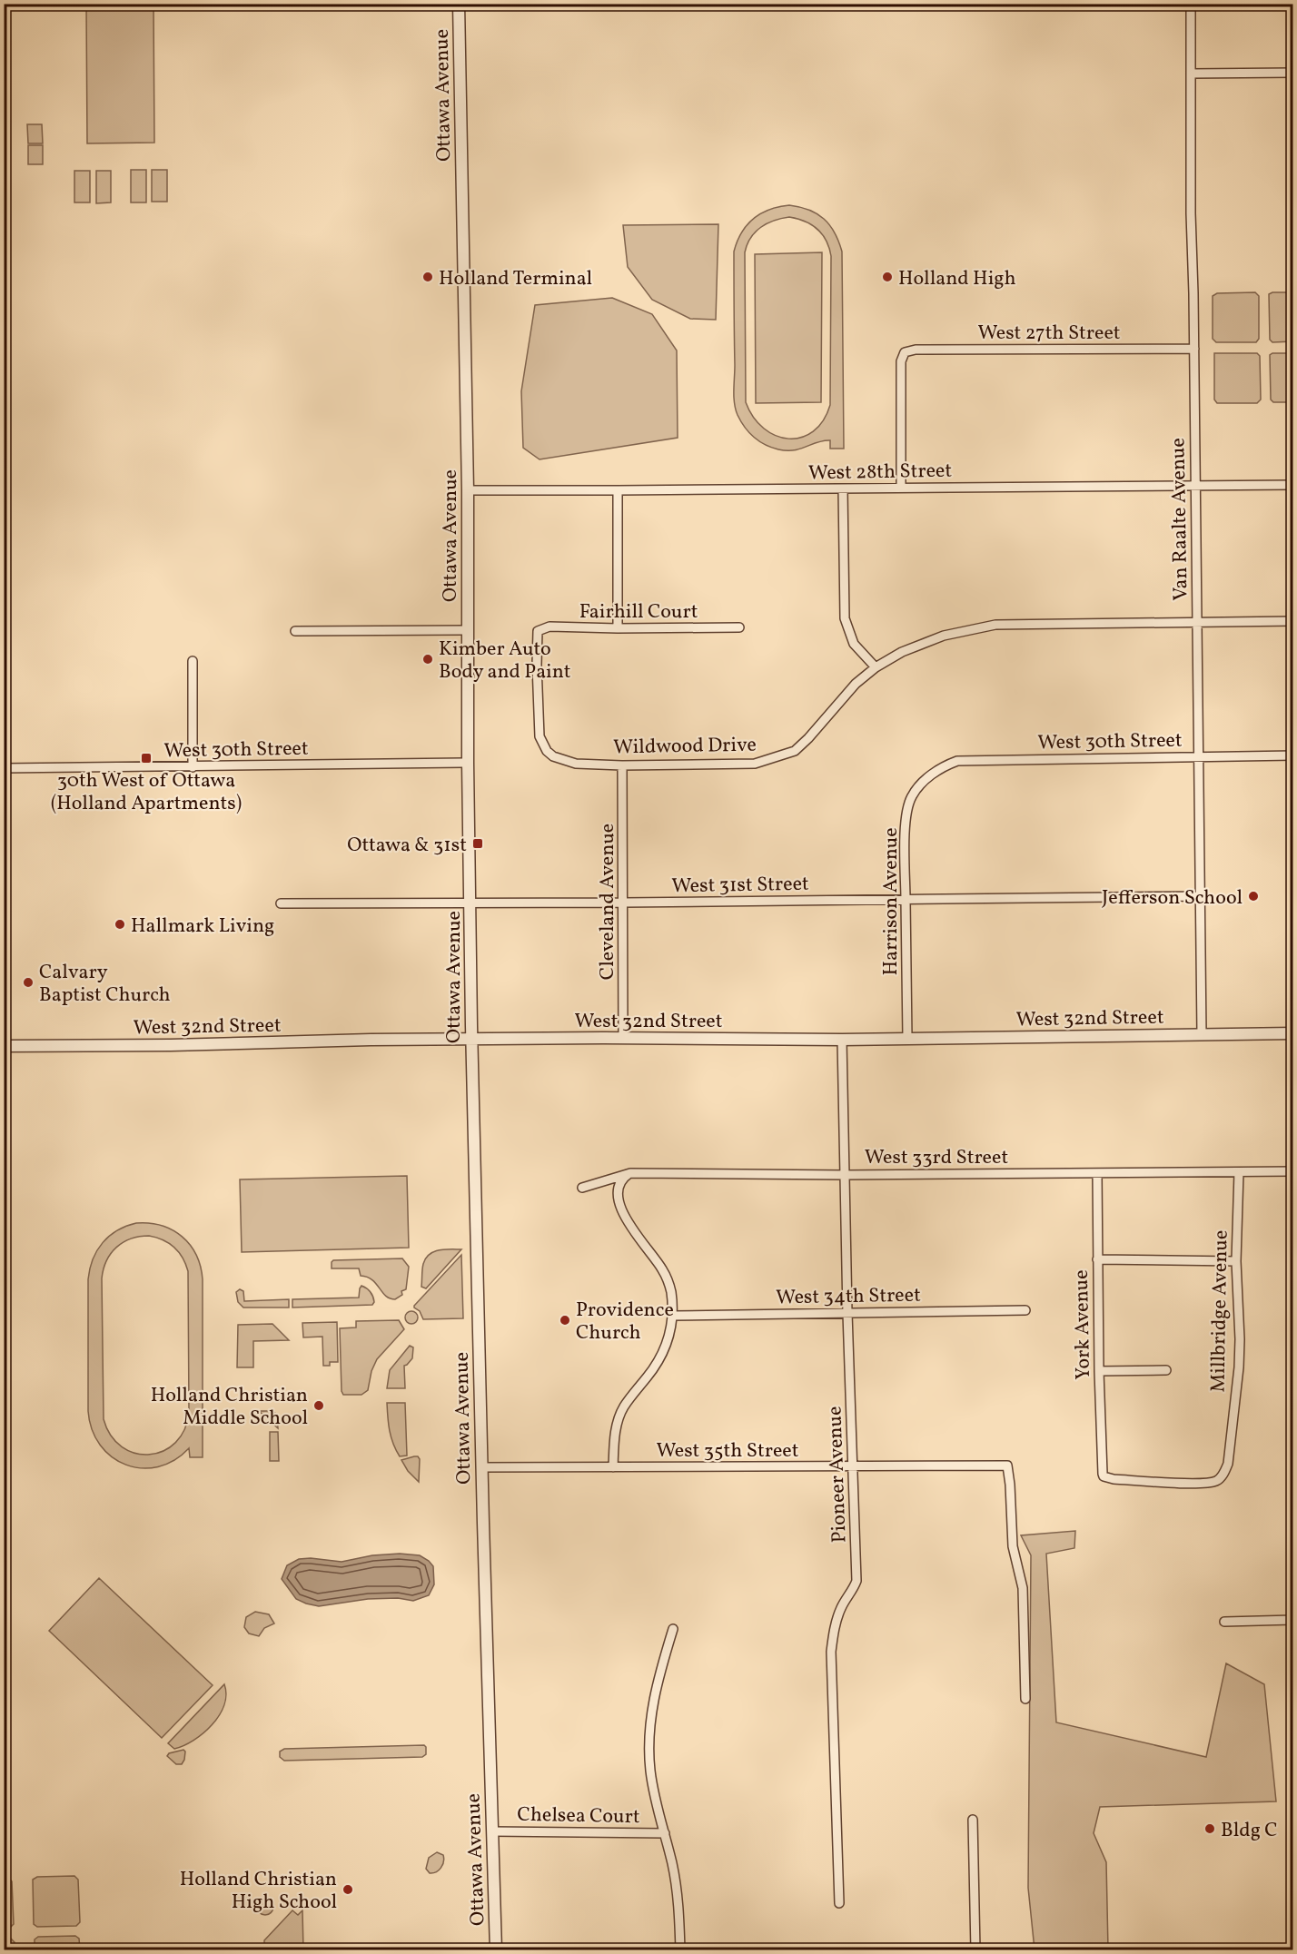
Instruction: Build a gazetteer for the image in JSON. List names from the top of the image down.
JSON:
{
  "streets": {
    "street": [
      "Ottawa Avenue",
      "West 27th Street",
      "West 28th Street",
      "Van Raalte Avenue",
      "Fairhill Court",
      "West 30th Street",
      "Wildwood Drive",
      "West 31st Street",
      "Cleveland Avenue",
      "Harrison Avenue",
      "West 32nd Street",
      "West 33rd Street",
      "West 34th Street",
      "Millbridge Avenue",
      "York Avenue",
      "West 35th Street",
      "Pioneer Avenue",
      "Chelsea Court"
    ]
  },
  "crossings": [
    ["Ottawa Avenue", "West 28th Street"],
    ["Ottawa Avenue", "West 30th Street"],
    ["Ottawa Avenue", "West 31st Street"],
    ["Ottawa Avenue", "West 32nd Street"],
    ["Ottawa Avenue", "West 35th Street"],
    ["Ottawa Avenue", "Chelsea Court"],
    ["West 27th Street", "West 28th Street"],
    ["West 27th Street", "Van Raalte Avenue"],
    ["West 28th Street", "Van Raalte Avenue"],
    ["Van Raalte Avenue", "West 30th Street"],
    ["Van Raalte Avenue", "Wildwood Drive"],
    ["Van Raalte Avenue", "West 31st Street"],
    ["Van Raalte Avenue", "West 32nd Street"],
    ["Fairhill Court", "Wildwood Drive"],
    ["West 30th Street", "Harrison Avenue"],
    ["Wildwood Drive", "Cleveland Avenue"],
    ["West 31st Street", "Cleveland Avenue"],
    ["West 31st Street", "Harrison Avenue"],
    ["Cleveland Avenue", "West 32nd Street"],
    ["Harrison Avenue", "West 32nd Street"],
    ["West 32nd Street", "Pioneer Avenue"],
    ["West 33rd Street", "Millbridge Avenue"],
    ["West 33rd Street", "York Avenue"],
    ["West 33rd Street", "Pioneer Avenue"],
    ["West 34th Street", "Pioneer Avenue"],
    ["Millbridge Avenue", "York Avenue"],
    ["West 35th Street", "Pioneer Avenue"]
  ],
  "places": {
    "other": [
      "Holland Terminal",
      "Holland High",
      "Kimber Auto Body and Paint",
      "Jefferson School",
      "Hallmark Living",
      "Calvary Baptist Church",
      "Providence Church",
      "Holland Christian Middle School",
      "Bldg C",
      "Holland Christian High School"
    ],
    "transit": ["30th West of Ottawa (Holland Apartments)", "Ottawa & 31st"]
  }
}
